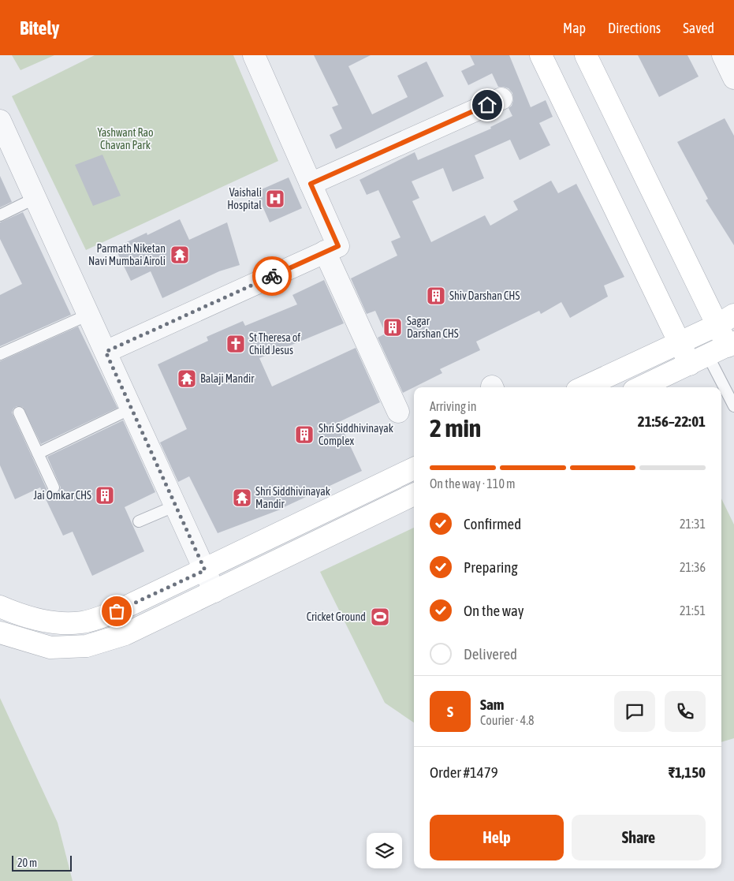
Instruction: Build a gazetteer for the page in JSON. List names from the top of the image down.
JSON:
{
  "parks": ["Yashwant Rao Chavan Park"],
  "places": {
    "hospital": ["Vaishali Hospital"],
    "temple": ["Parmath Niketan Navi Mumbai Airoli", "Balaji Mandir", "Shri Siddhivinayak Mandir"],
    "building": [
      "Shiv Darshan CHS",
      "Sagar Darshan CHS",
      "Shri Siddhivinayak Complex",
      "Jai Omkar CHS"
    ],
    "church": ["St Theresa of Child Jesus"],
    "sports": ["Cricket Ground"]
  },
  "scale_bar": "20 m",
  "page": {
    "header": "Bitely",
    "nav": ["Map", "Directions", "Saved"],
    "heading": ["2 min", "Arriving in", "21:56–22:01"],
    "panel": [
      "Sam",
      "Courier · 4.8",
      "Order #1479",
      "₹1,150"
    ],
    "bar": "On the way · 110 m",
    "list": [
      ["Confirmed", "21:31"],
      ["Preparing", "21:36"],
      ["On the way", "21:51"],
      "Delivered"
    ],
    "round": "S",
    "buttons": ["Help", "Share"],
    "scale": "20 m"
  }
}
